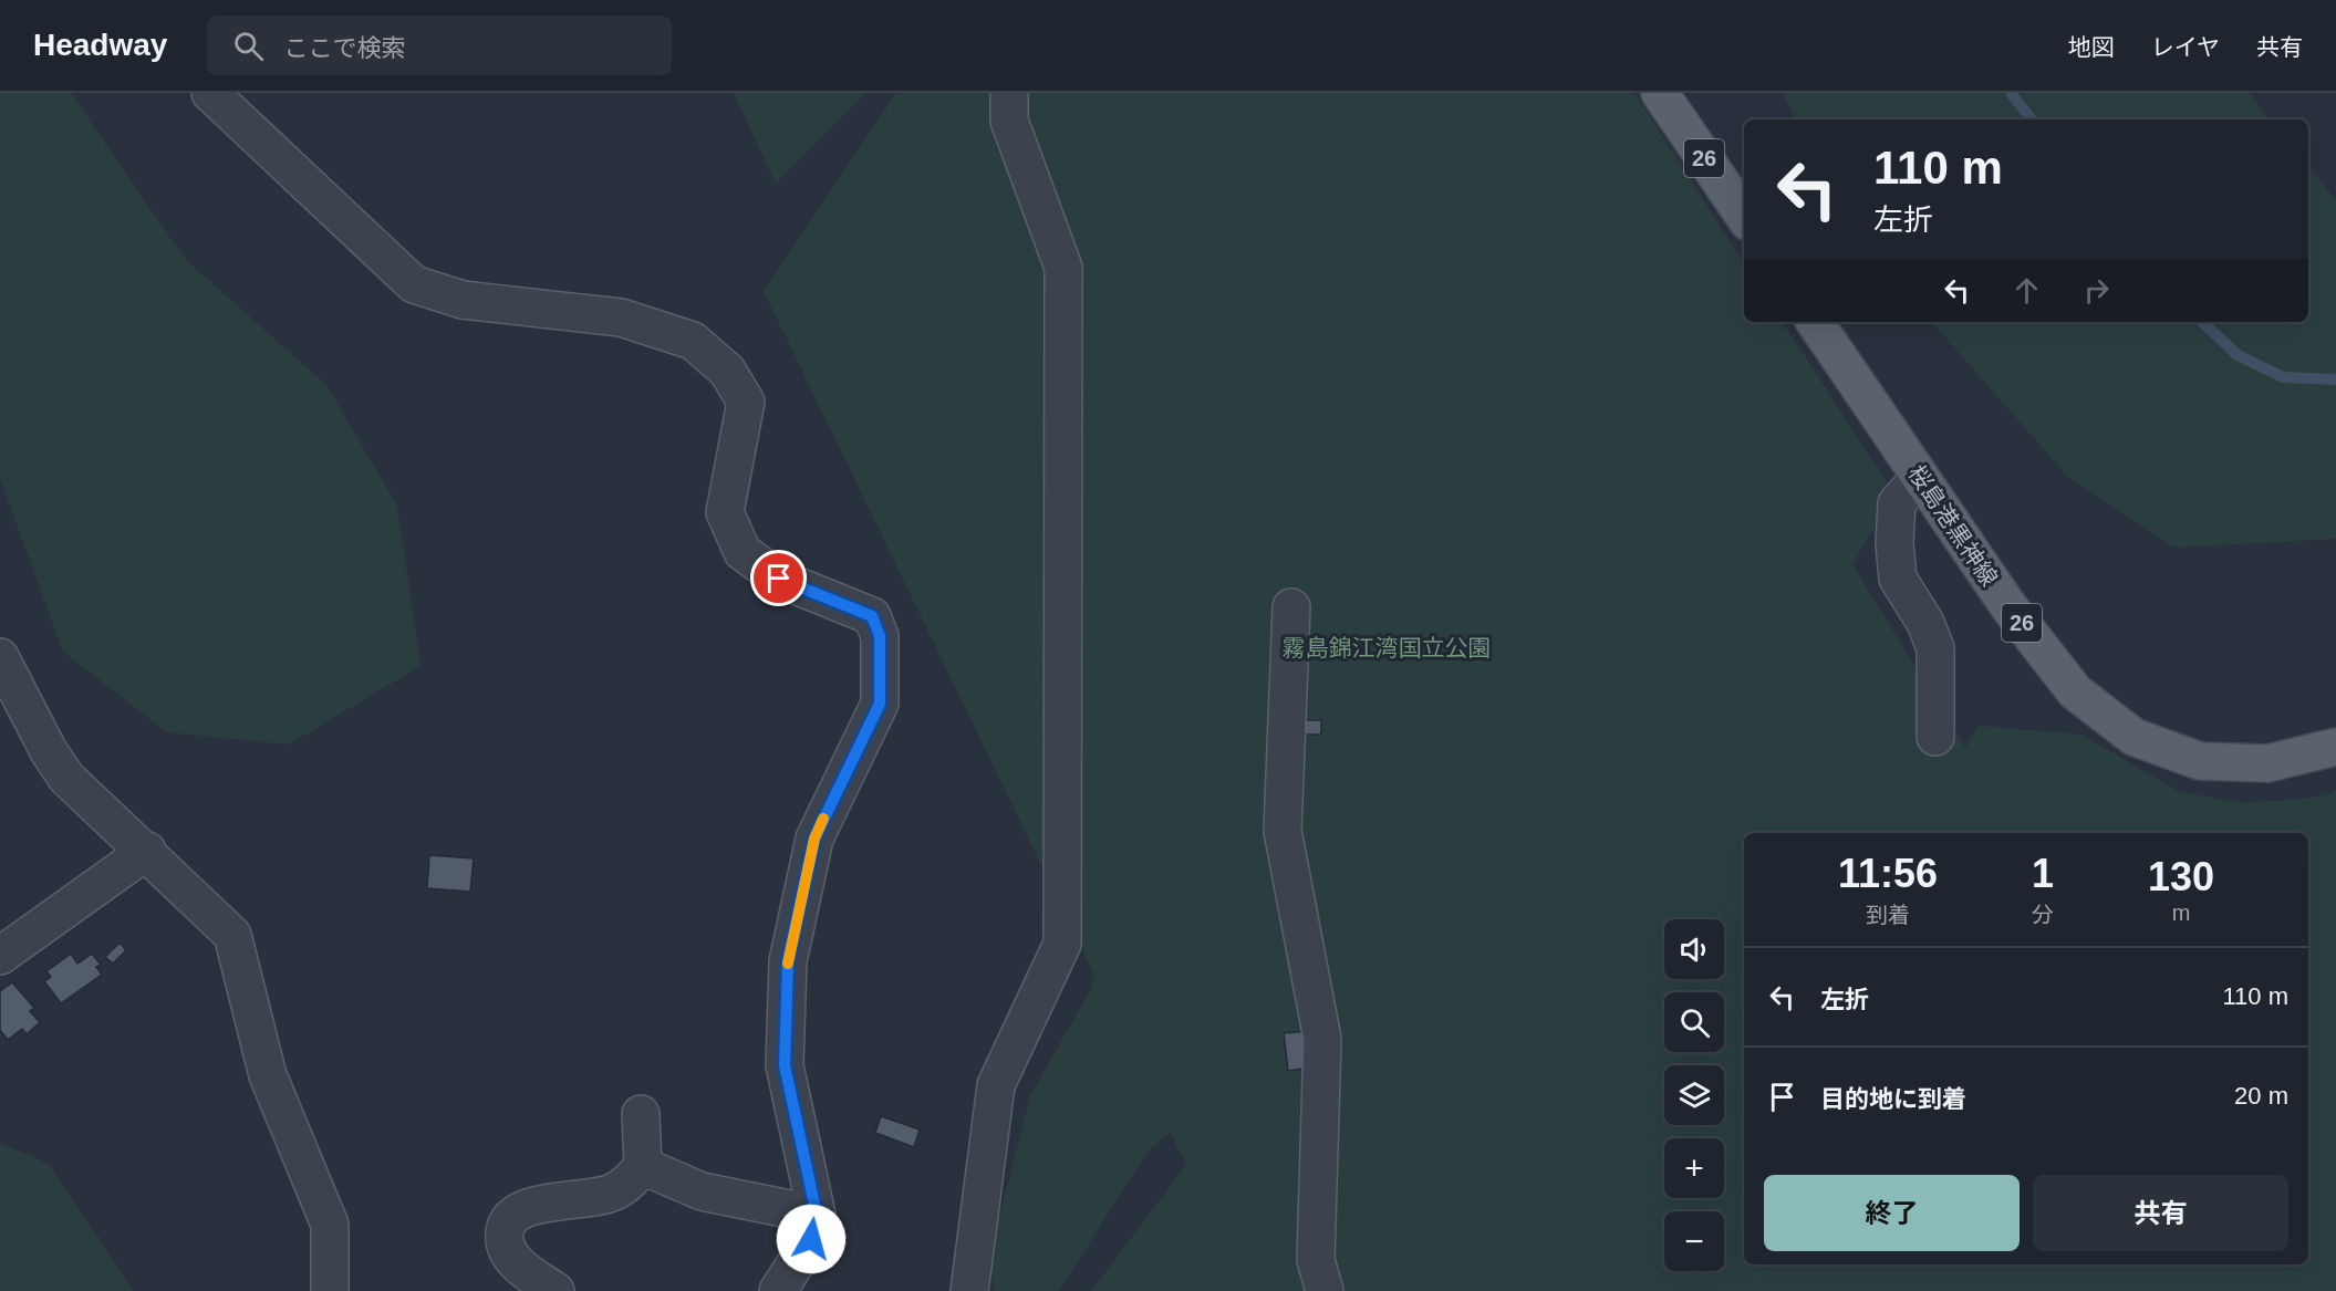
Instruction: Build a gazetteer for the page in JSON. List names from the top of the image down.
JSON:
{
  "streets": {
    "main road": ["26", "桜島港黒神線"]
  },
  "parks": ["霧島錦江湾国立公園"],
  "page": {
    "header": "Headway",
    "search": "ここで検索",
    "nav": ["地図", "レイヤ", "共有"],
    "turn": ["110 m", "左折"],
    "eta": [
      "11:56",
      "到着",
      "1",
      "分",
      "130",
      "m"
    ],
    "map_buttons": ["+", "−"],
    "list": [
      {
        "name": "左折",
        "value": "110 m"
      },
      {
        "name": "目的地に到着",
        "value": "20 m"
      }
    ],
    "buttons": ["終了", "共有"]
  }
}
